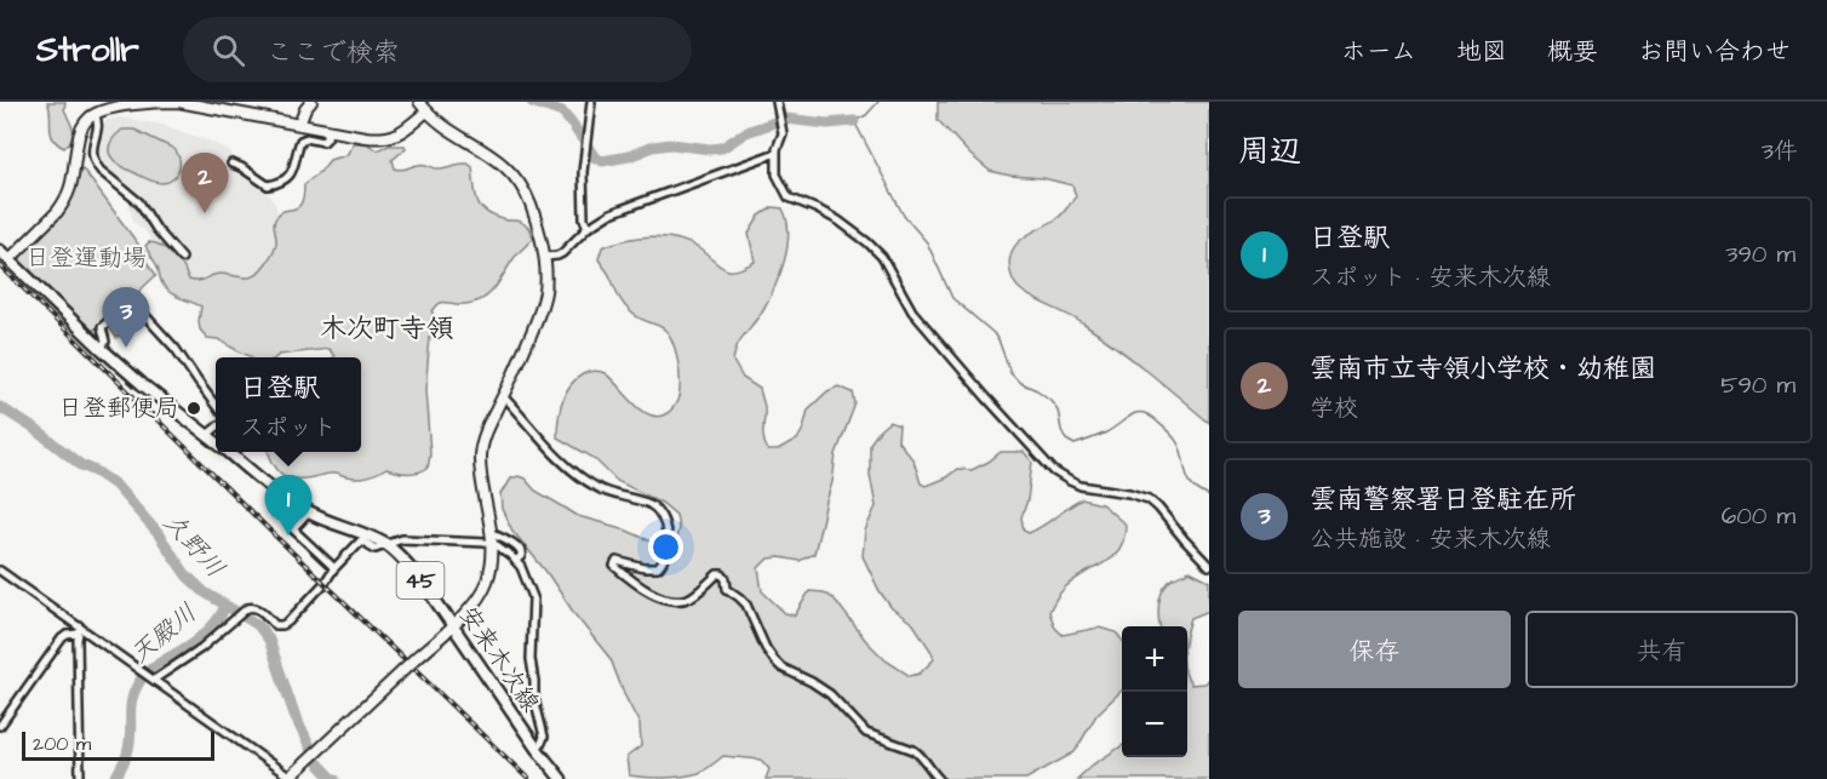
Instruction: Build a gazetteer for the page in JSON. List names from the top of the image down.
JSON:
{
  "streets": {
    "main road": ["45", "安来木次線"]
  },
  "districts": ["木次町寺領"],
  "water": ["久野川", "天殿川"],
  "parks": ["日登運動場"],
  "places": ["日登郵便局"],
  "scale_bar": "200 m",
  "page": {
    "header": "Strollr",
    "search": "ここで検索",
    "nav": [
      "ホーム",
      "地図",
      "概要",
      "お問い合わせ"
    ],
    "heading": ["周辺", "3件"],
    "pins": ["2", "3", "1"],
    "list": [
      {
        "mark": "1",
        "name": "日登駅",
        "note": "スポット · 安来木次線",
        "value": "390 m"
      },
      {
        "mark": "2",
        "name": "雲南市立寺領小学校・幼稚園",
        "note": "学校",
        "value": "590 m"
      },
      {
        "mark": "3",
        "name": "雲南警察署日登駐在所",
        "note": "公共施設 · 安来木次線",
        "value": "600 m"
      }
    ],
    "popup": ["日登駅", "スポット"],
    "buttons": ["保存", "共有"],
    "map_buttons": ["+", "−"],
    "scale": "200 m"
  }
}
